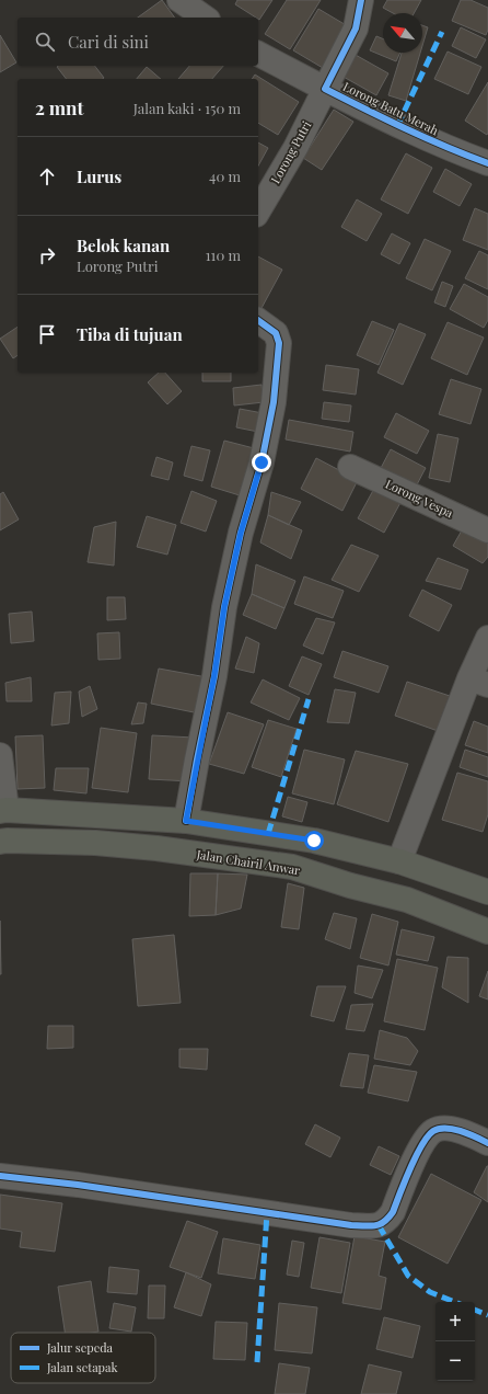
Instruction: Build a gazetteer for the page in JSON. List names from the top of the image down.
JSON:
{
  "streets": {
    "main road": ["Jalan Chairil Anwar"],
    "street": ["Lorong Batu Merah", "Lorong Putri", "Lorong Vespa"]
  },
  "crossings": [
    ["Lorong Batu Merah", "Lorong Putri"]
  ],
  "legend": ["Jalur sepeda", "Jalan setapak"],
  "north": "top left",
  "page": {
    "search": "Cari di sini",
    "heading": ["2 mnt", "Jalan kaki · 150 m"],
    "list": [
      ["Lurus", "40 m"],
      ["Belok kanan", "Lorong Putri", "110 m"],
      "Tiba di tujuan"
    ],
    "map_buttons": ["+", "−"]
  }
}
